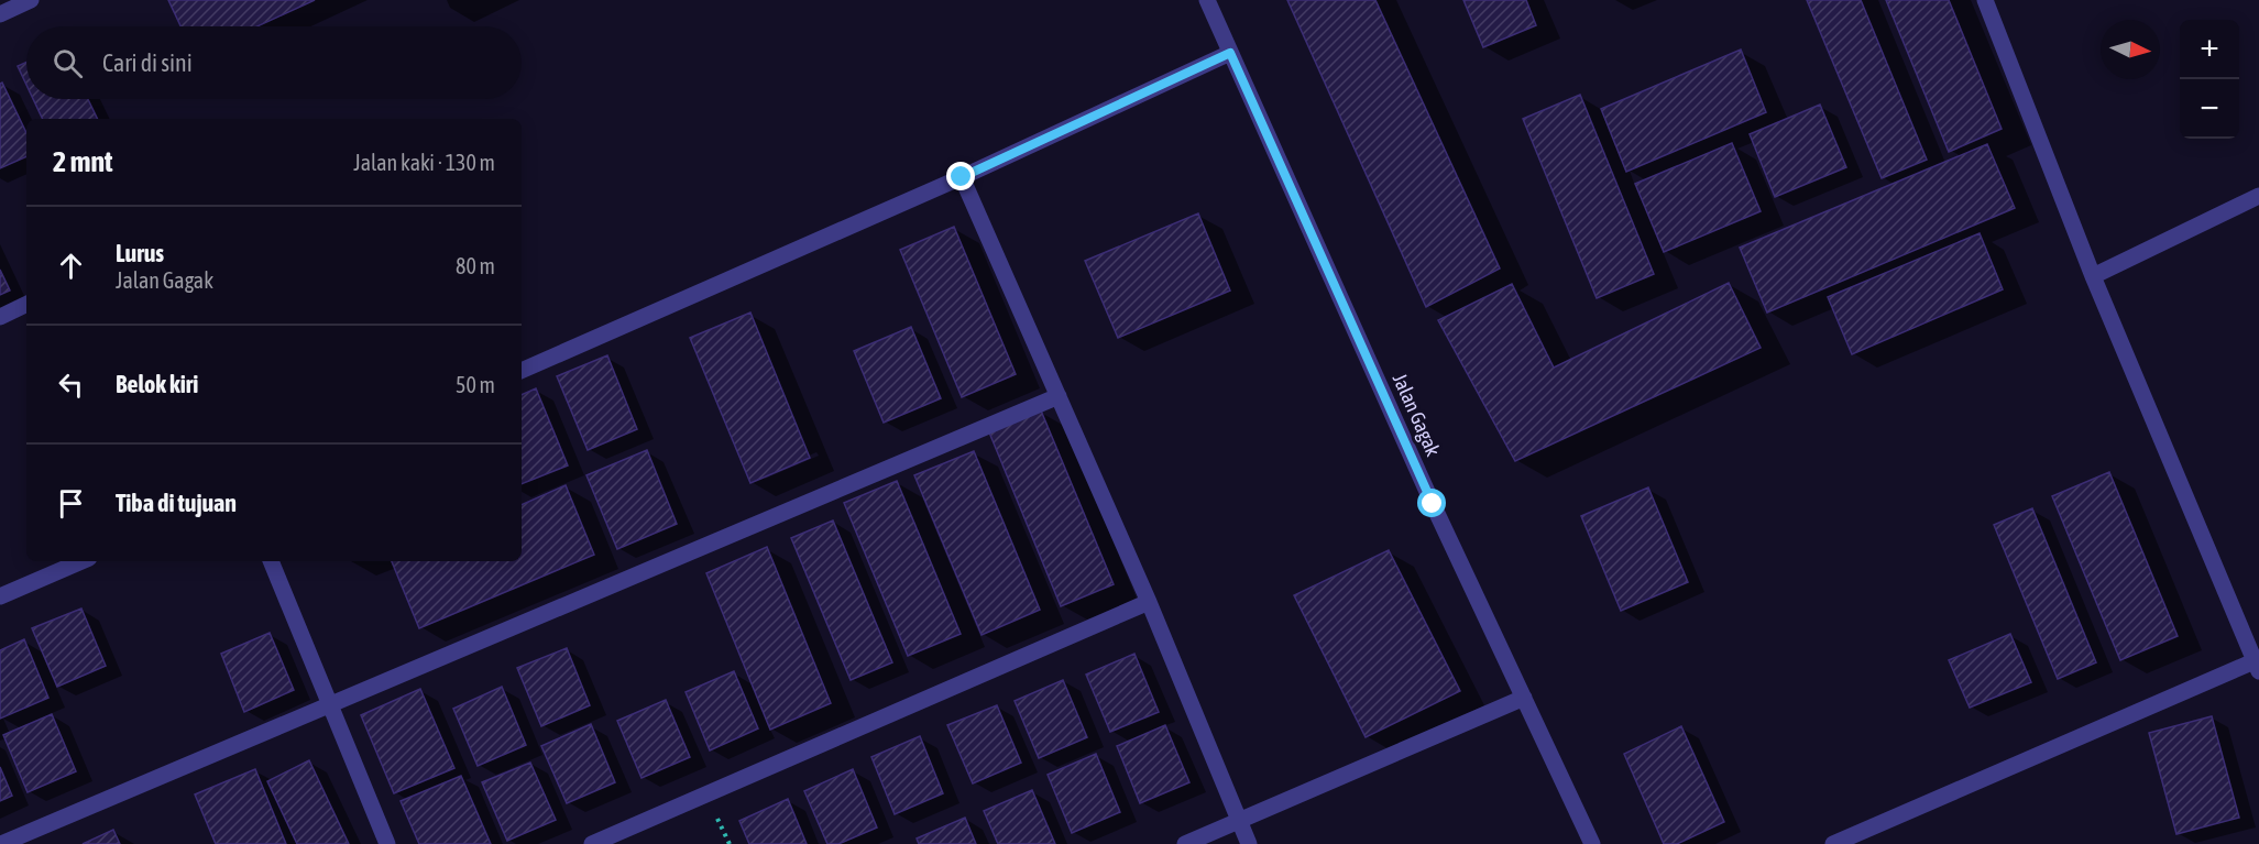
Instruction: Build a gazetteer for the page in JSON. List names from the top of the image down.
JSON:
{
  "streets": {
    "street": ["Jalan Gagak"]
  },
  "north": "right",
  "page": {
    "map_buttons": ["+", "−"],
    "search": "Cari di sini",
    "heading": ["2 mnt", "Jalan kaki · 130 m"],
    "list": [
      ["Lurus", "Jalan Gagak", "80 m"],
      ["Belok kiri", "50 m"],
      "Tiba di tujuan"
    ]
  }
}
